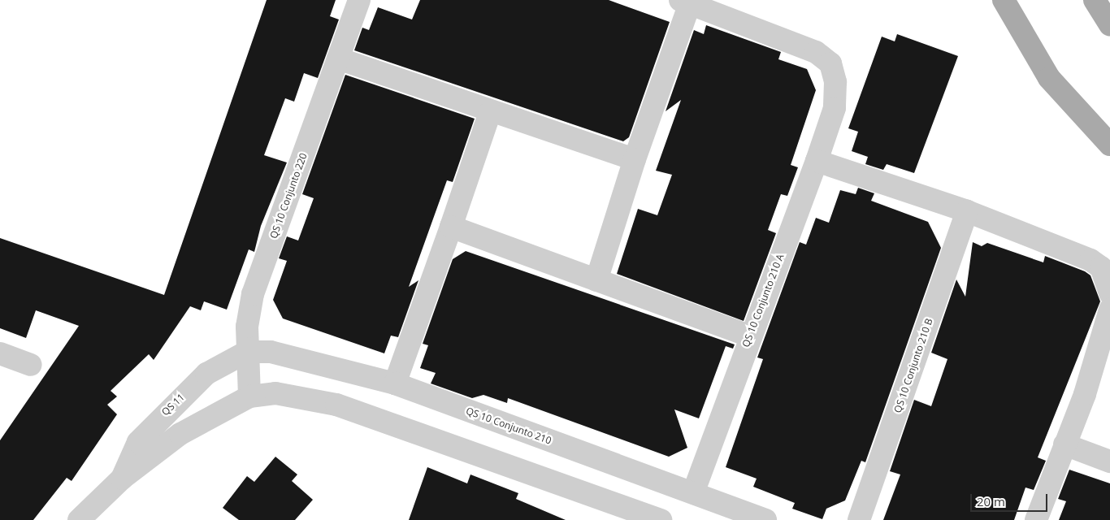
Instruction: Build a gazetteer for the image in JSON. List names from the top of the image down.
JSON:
{
  "streets": {
    "street": [
      "QS 10 Conjunto 220",
      "QS 10 Conjunto 210 A",
      "QS 10 Conjunto 210 B",
      "QS 11",
      "QS 10 Conjunto 210"
    ]
  },
  "crossings": [
    ["QS 10 Conjunto 220", "QS 11"],
    ["QS 10 Conjunto 220", "QS 10 Conjunto 210"],
    ["QS 10 Conjunto 210 A", "QS 10 Conjunto 210"],
    ["QS 11", "QS 10 Conjunto 210"]
  ],
  "scale_bar": "20 m"
}
